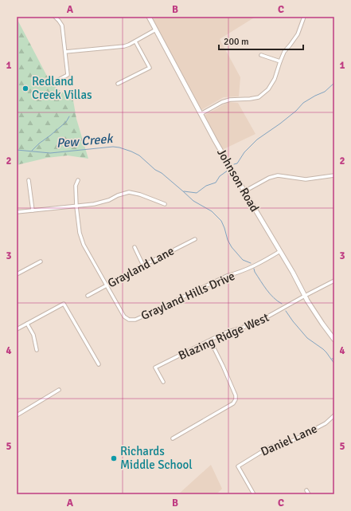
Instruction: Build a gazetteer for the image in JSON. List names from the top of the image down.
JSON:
{
  "streets": {
    "street": [
      "Johnson Road",
      "Grayland Lane",
      "Grayland Hills Drive",
      "Blazing Ridge West",
      "Daniel Lane"
    ]
  },
  "crossings": [
    ["Johnson Road", "Grayland Hills Drive"],
    ["Johnson Road", "Blazing Ridge West"],
    ["Grayland Lane", "Grayland Hills Drive"]
  ],
  "water": ["Pew Creek"],
  "places": ["Redland Creek Villas", "Richards Middle School"],
  "scale_bar": "200 m",
  "grid": {
    "columns": ["A", "B", "C"],
    "rows": [
      "1",
      "2",
      "3",
      "4",
      "5"
    ]
  }
}
